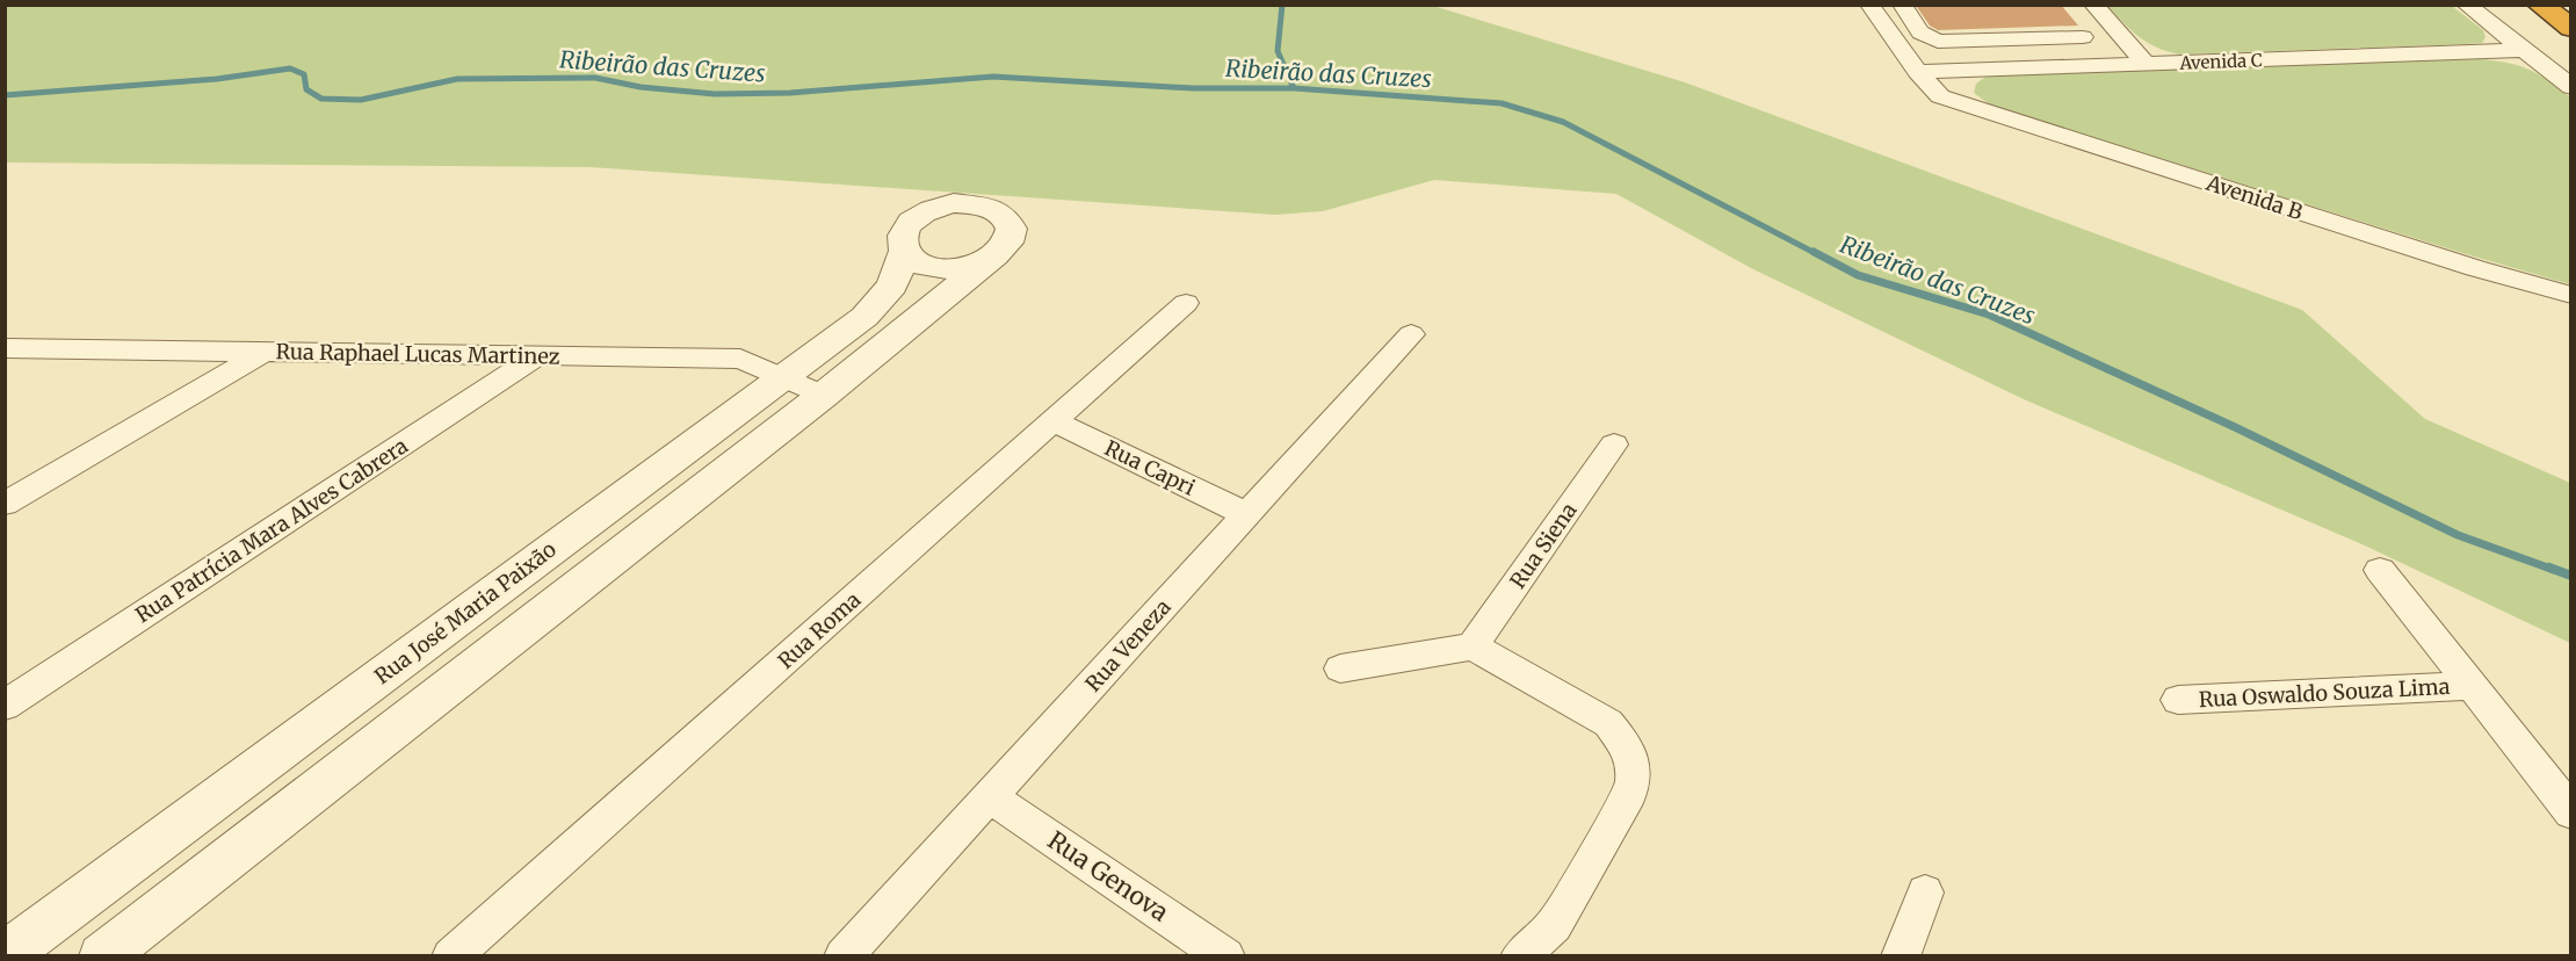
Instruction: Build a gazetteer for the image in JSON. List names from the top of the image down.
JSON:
{
  "streets": {
    "street": [
      "Avenida C",
      "Avenida B",
      "Rua Raphael Lucas Martinez",
      "Rua Capri",
      "Rua Patrícia Mara Alves Cabrera",
      "Rua Siena",
      "Rua José Maria Paixão",
      "Rua Roma",
      "Rua Veneza",
      "Rua Oswaldo Souza Lima",
      "Rua Genova"
    ]
  },
  "crossings": [
    ["Avenida C", "Avenida B"],
    ["Rua Raphael Lucas Martinez", "Rua Patrícia Mara Alves Cabrera"],
    ["Rua Raphael Lucas Martinez", "Rua José Maria Paixão"],
    ["Rua Capri", "Rua Roma"],
    ["Rua Capri", "Rua Veneza"],
    ["Rua Veneza", "Rua Genova"]
  ],
  "water": ["Ribeirão das Cruzes"]
}
